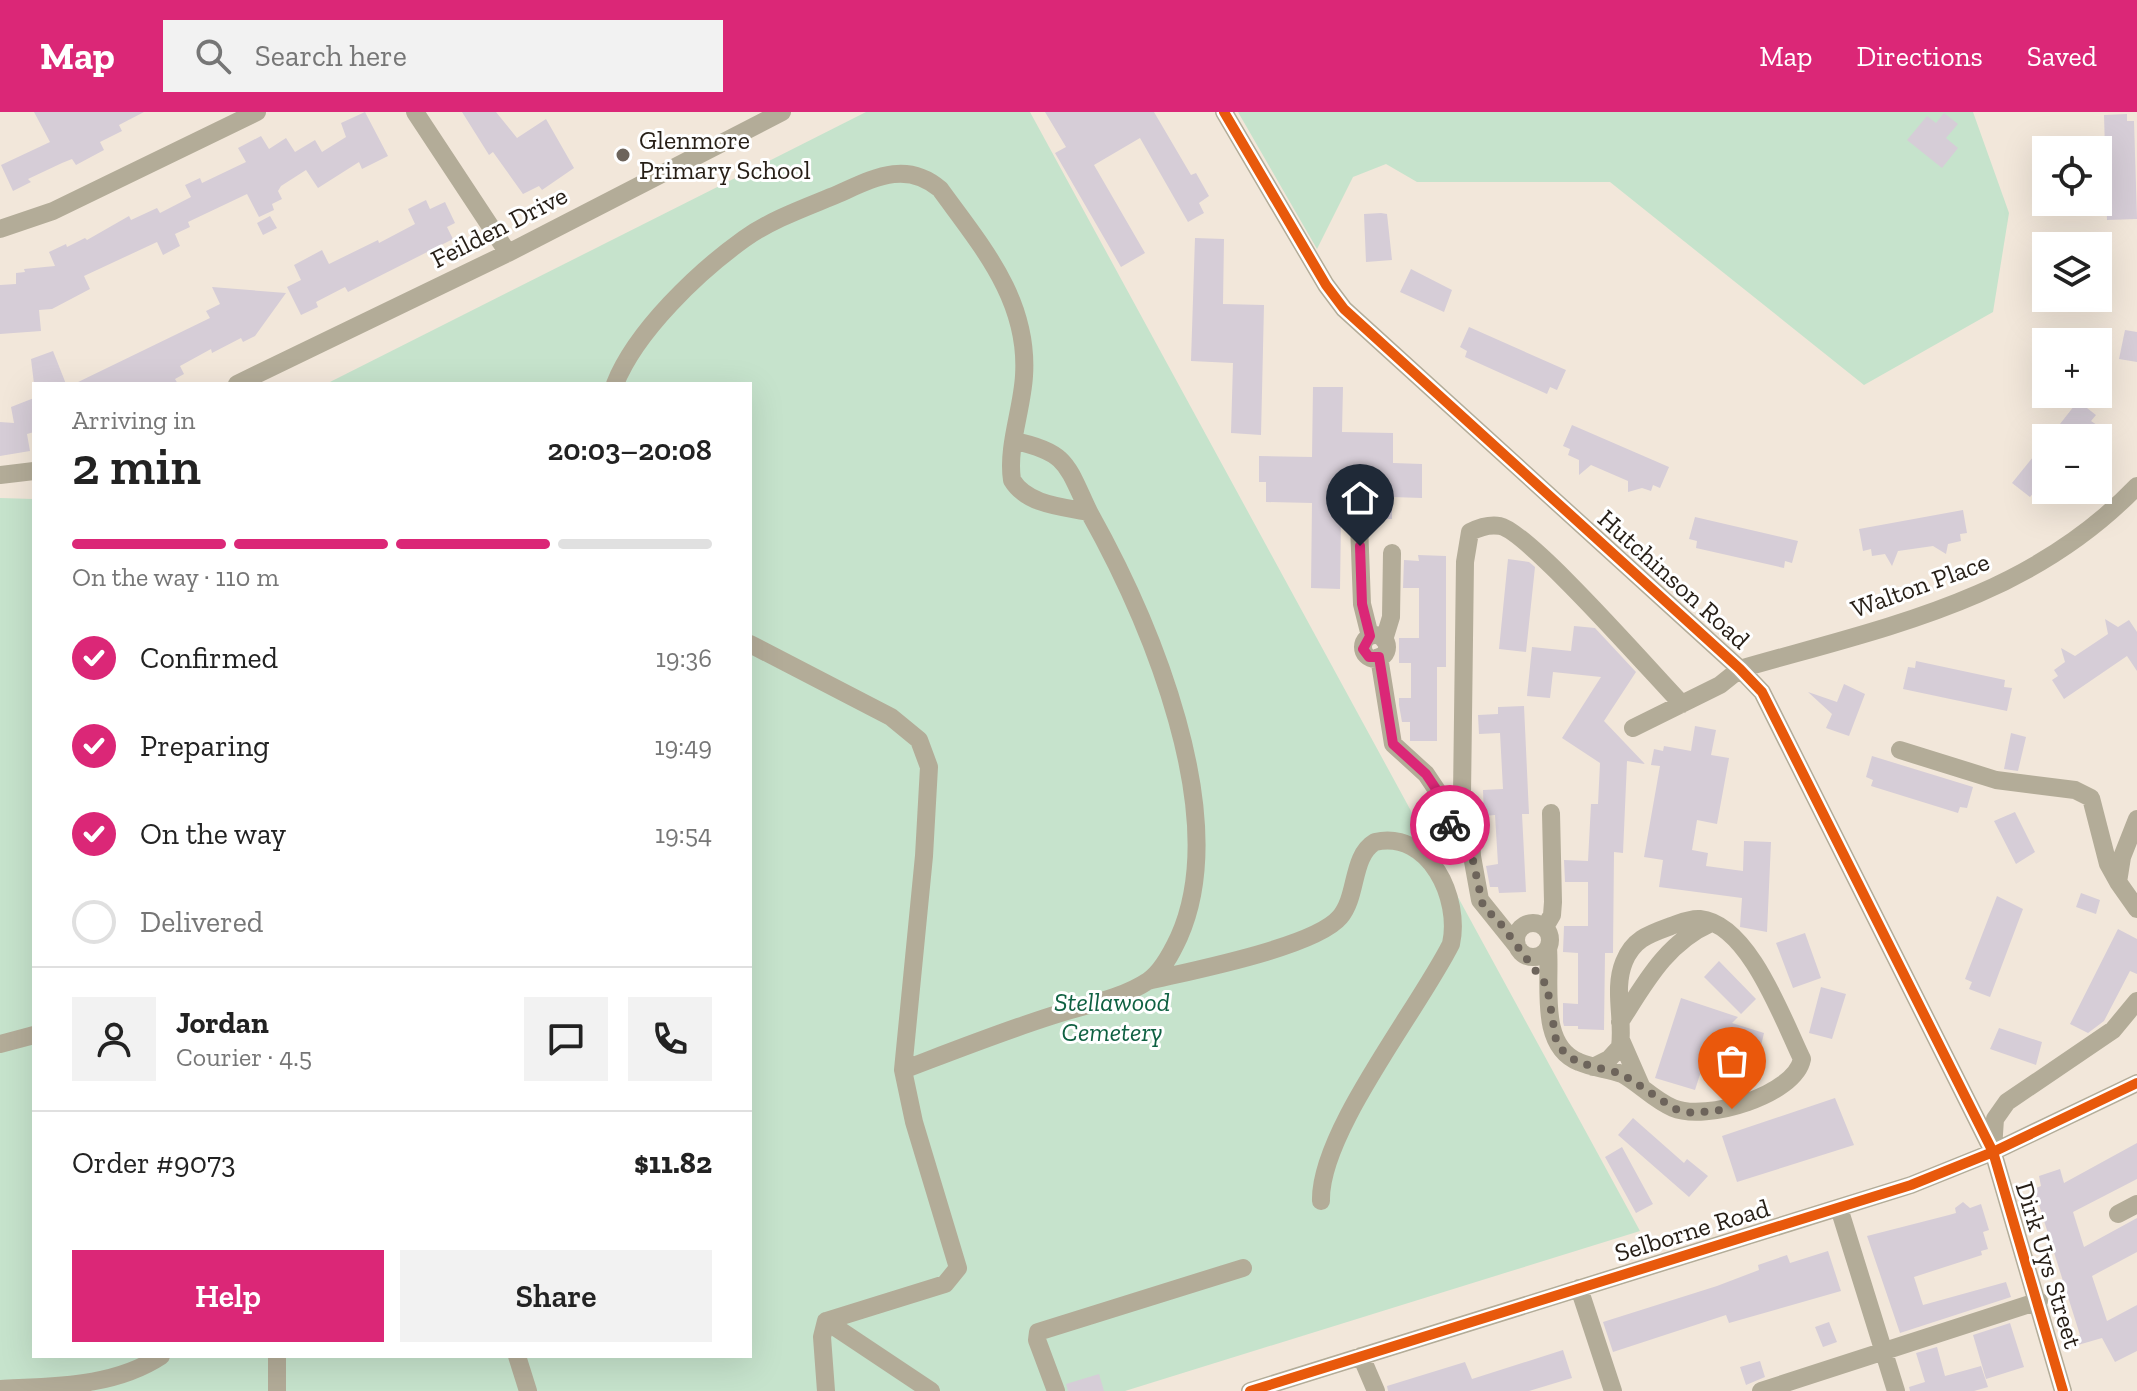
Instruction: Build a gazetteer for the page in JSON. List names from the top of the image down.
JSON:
{
  "streets": {
    "street": [
      "Feilden Drive",
      "Hutchinson Road",
      "Walton Place",
      "Selborne Road",
      "Dirk Uys Street"
    ]
  },
  "crossings": [
    ["Hutchinson Road", "Walton Place"],
    ["Hutchinson Road", "Selborne Road"],
    ["Hutchinson Road", "Dirk Uys Street"],
    ["Selborne Road", "Dirk Uys Street"]
  ],
  "parks": ["Stellawood Cemetery"],
  "places": ["Glenmore Primary School"],
  "page": {
    "header": "Map",
    "search": "Search here",
    "nav": ["Map", "Directions", "Saved"],
    "map_buttons": ["+", "−"],
    "heading": ["2 min", "Arriving in", "20:03–20:08"],
    "panel": [
      "Jordan",
      "Courier · 4.5",
      "Order #9073",
      "$11.82"
    ],
    "bar": "On the way · 110 m",
    "list": [
      ["Confirmed", "19:36"],
      ["Preparing", "19:49"],
      ["On the way", "19:54"],
      "Delivered"
    ],
    "buttons": ["Help", "Share"]
  }
}
